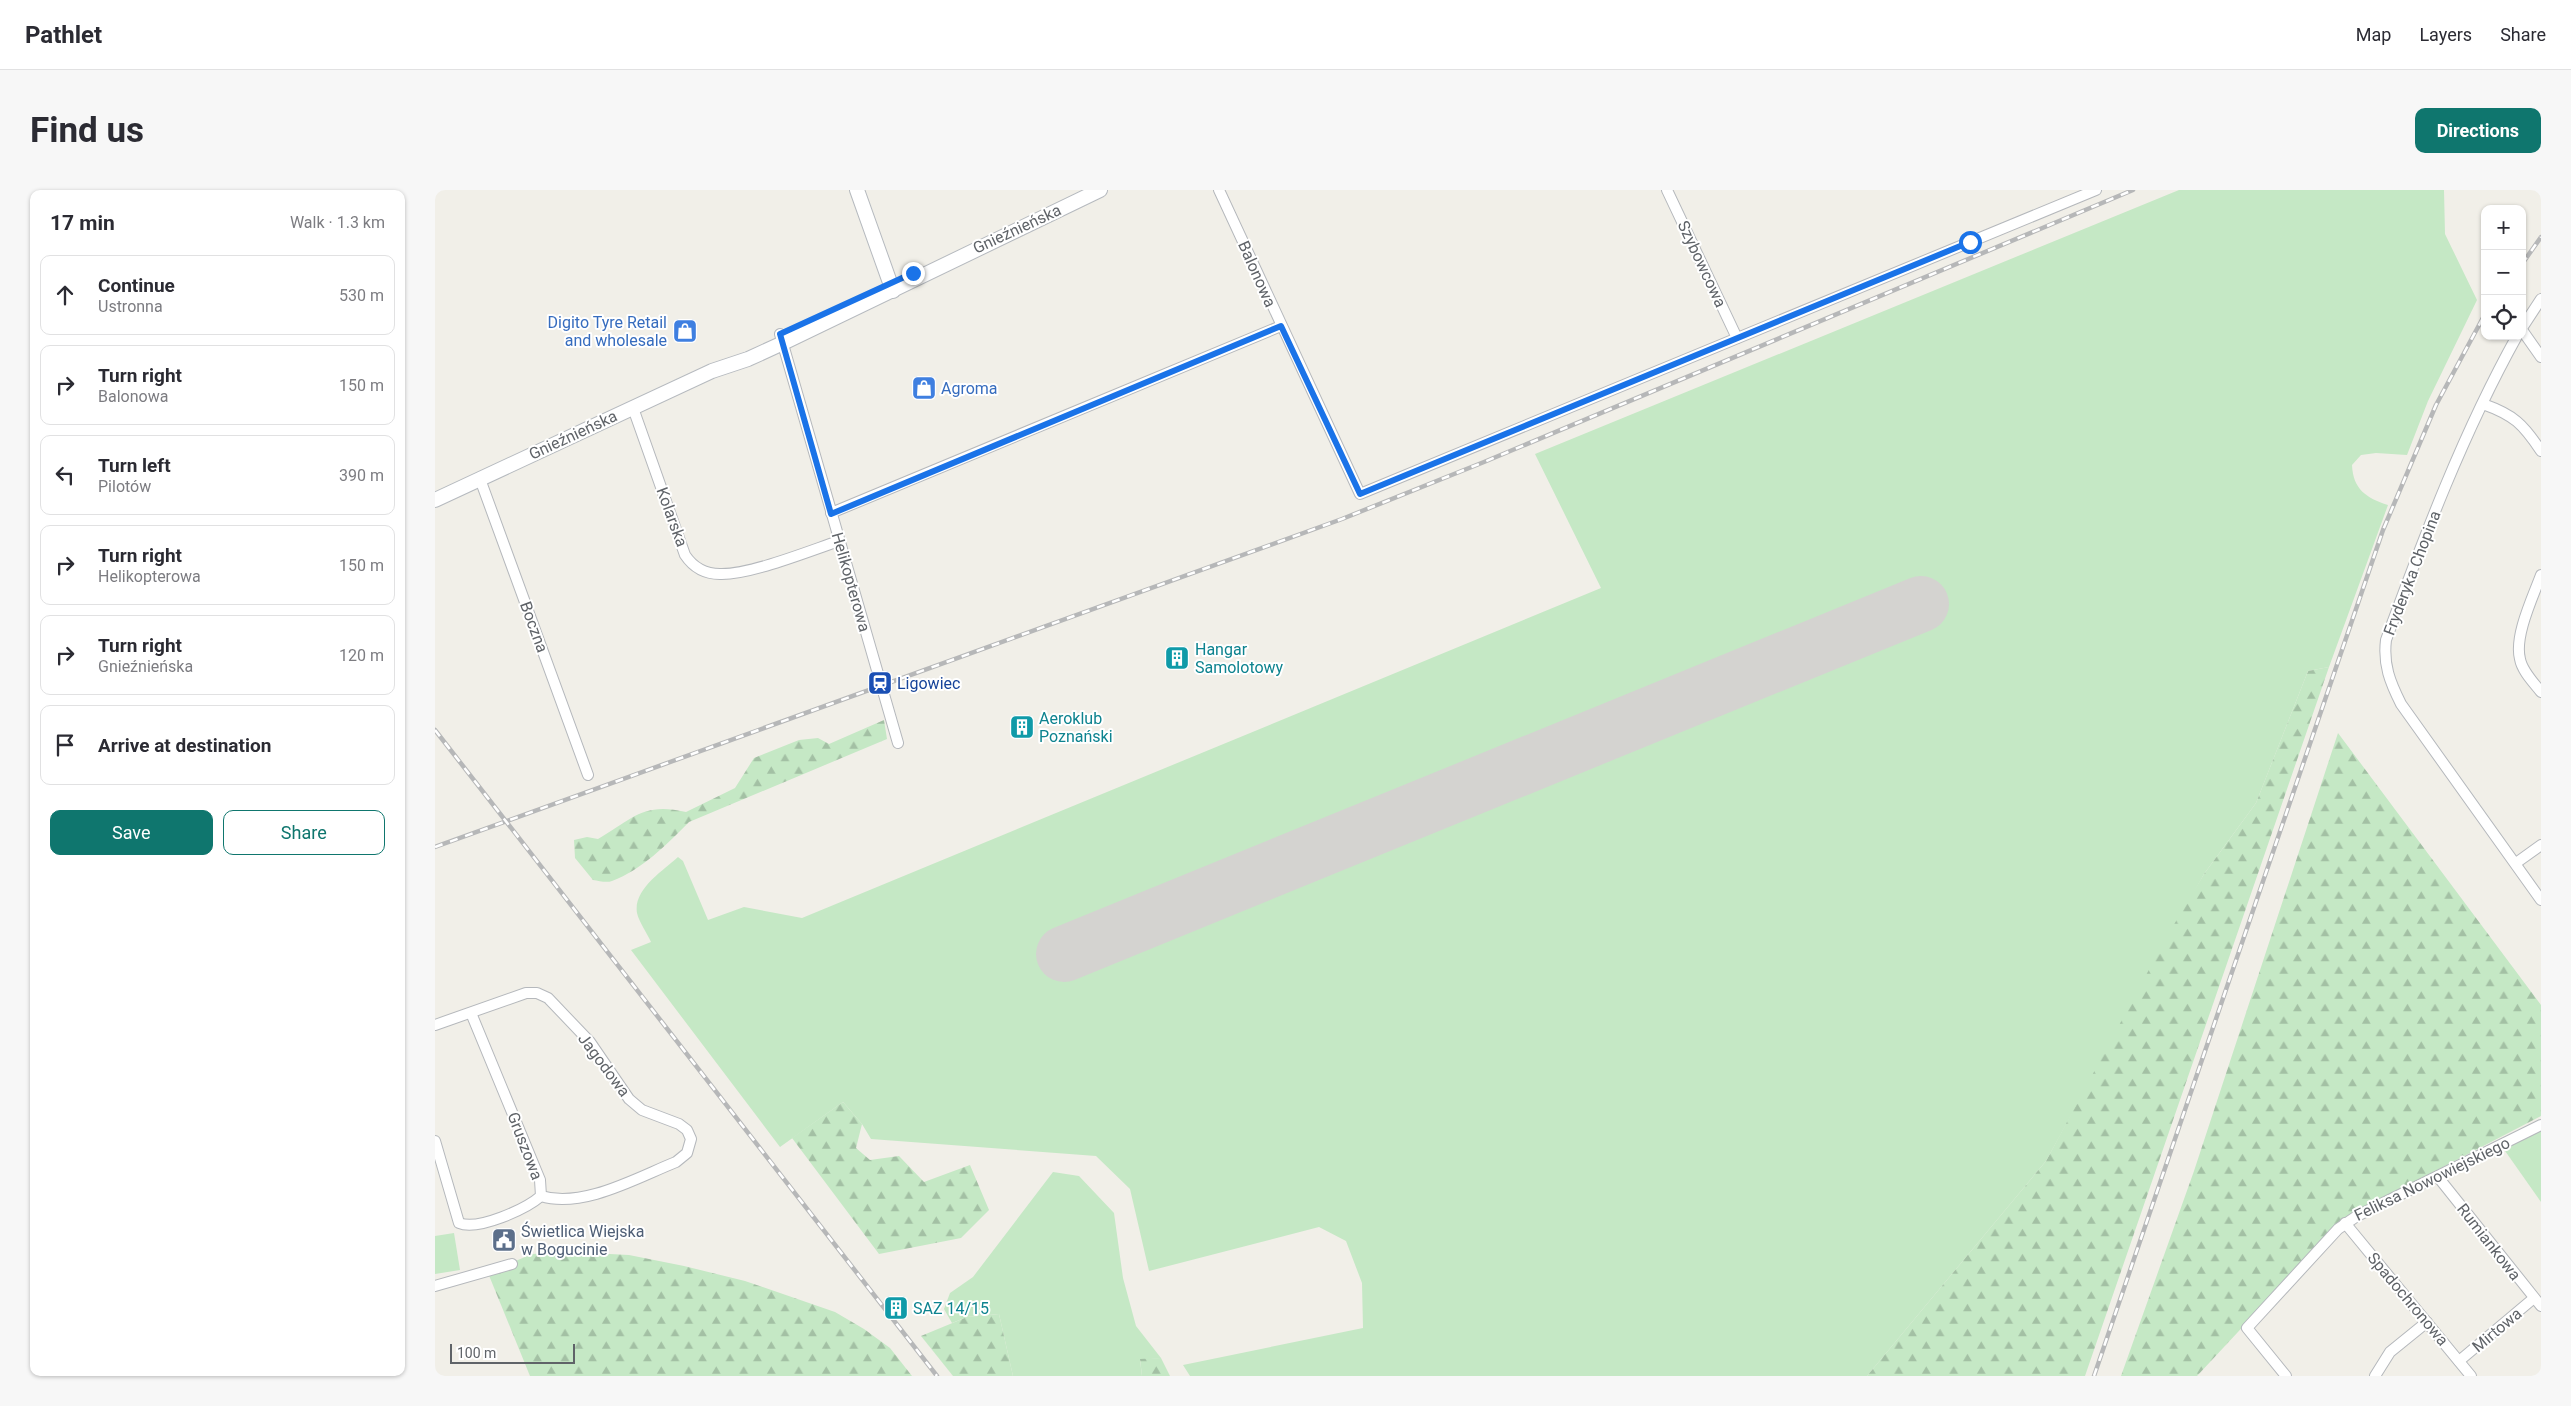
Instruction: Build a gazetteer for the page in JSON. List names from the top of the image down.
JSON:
{
  "streets": {
    "main road": ["Gnieźnieńska"],
    "street": [
      "Szybowcowa",
      "Balonowa",
      "Kolarska",
      "Fryderyka Chopina",
      "Helikopterowa",
      "Boczna",
      "Jagodowa",
      "Gruszowa",
      "Feliksa Nowowiejskiego",
      "Rumiankowa",
      "Spadochronowa",
      "Mirtowa"
    ]
  },
  "crossings": [
    ["Gnieźnieńska", "Kolarska"],
    ["Gnieźnieńska", "Helikopterowa"],
    ["Gnieźnieńska", "Boczna"],
    ["Szybowcowa", "Balonowa"],
    ["Kolarska", "Helikopterowa"],
    ["Jagodowa", "Gruszowa"],
    ["Feliksa Nowowiejskiego", "Rumiankowa"],
    ["Feliksa Nowowiejskiego", "Spadochronowa"],
    ["Rumiankowa", "Mirtowa"],
    ["Spadochronowa", "Mirtowa"]
  ],
  "places": {
    "shop": ["Digito Tyre Retail and wholesale", "Agroma"],
    "building": ["Hangar Samolotowy", "Aeroklub Poznański", "SAZ 14/15"],
    "station": ["Ligowiec"],
    "public building": ["Świetlica Wiejska w Bogucinie"]
  },
  "scale_bar": "100 m",
  "page": {
    "header": "Pathlet",
    "nav": ["Map", "Layers", "Share"],
    "buttons": [
      "Directions",
      ["Save", "Share"]
    ],
    "title": "Find us",
    "heading": ["17 min", "Walk · 1.3 km"],
    "map_buttons": ["+", "−"],
    "list": [
      ["Continue", "Ustronna", "530 m"],
      ["Turn right", "Balonowa", "150 m"],
      ["Turn left", "Pilotów", "390 m"],
      ["Turn right", "Helikopterowa", "150 m"],
      ["Turn right", "Gnieźnieńska", "120 m"],
      "Arrive at destination"
    ],
    "scale": "100 m"
  }
}
